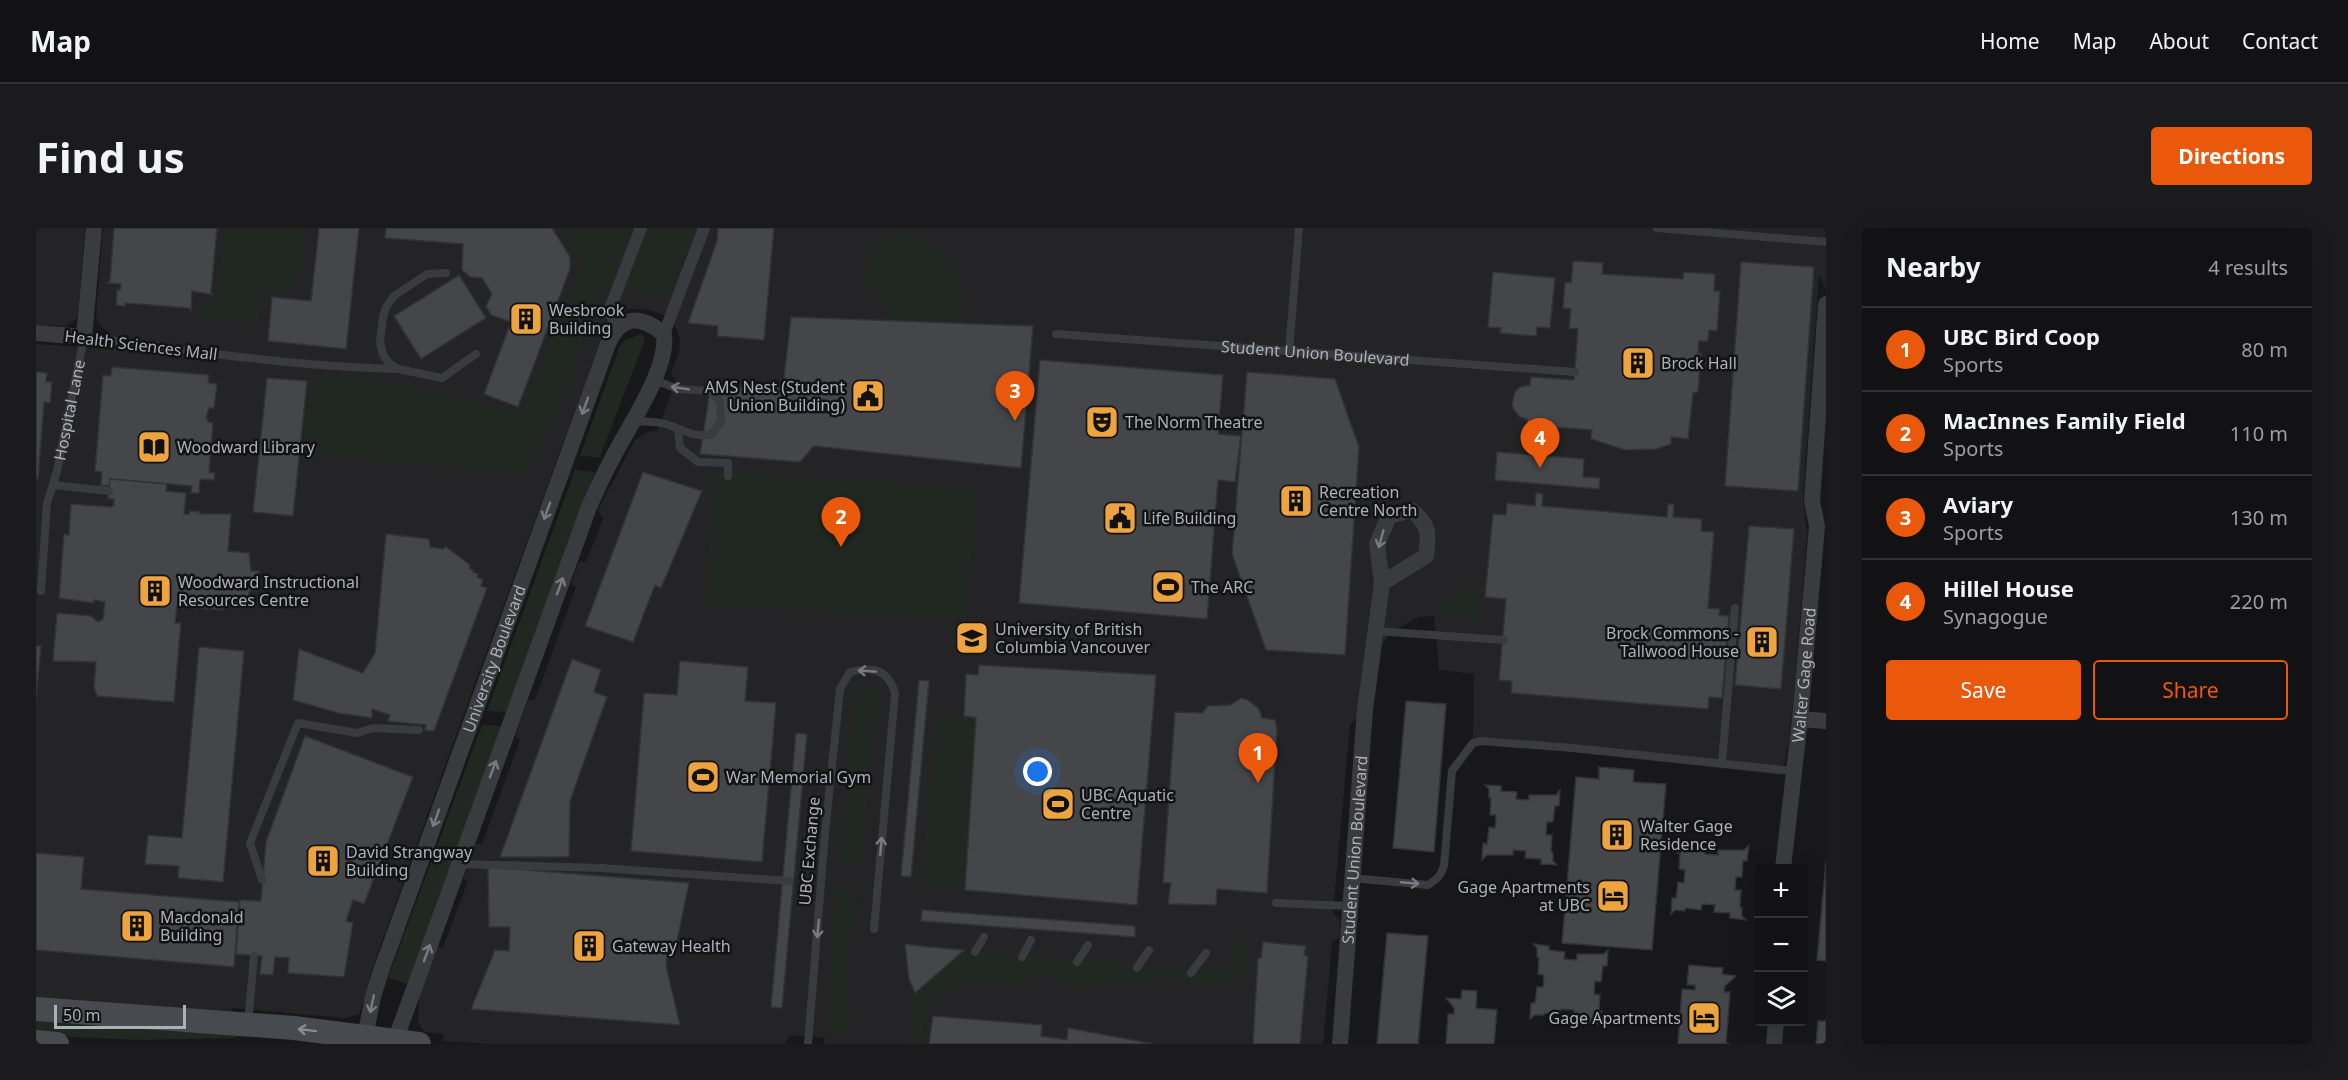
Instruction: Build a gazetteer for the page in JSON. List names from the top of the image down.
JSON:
{
  "streets": {
    "street": [
      "Health Sciences Mall",
      "Student Union Boulevard",
      "Hospital Lane",
      "University Boulevard",
      "Walter Gage Road"
    ],
    "lane": ["UBC Exchange"]
  },
  "crossings": [
    ["Health Sciences Mall", "Hospital Lane"]
  ],
  "places": {
    "building": [
      "Wesbrook Building",
      "Brock Hall",
      "Recreation Centre North",
      "Woodward Instructional Resources Centre",
      "Brock Commons - Tallwood House",
      "Walter Gage Residence",
      "David Strangway Building",
      "Macdonald Building",
      "Gateway Health"
    ],
    "public building": ["AMS Nest (Student Union Building)", "Life Building"],
    "theatre": ["The Norm Theatre"],
    "library": ["Woodward Library"],
    "sports": ["The ARC", "War Memorial Gym", "UBC Aquatic Centre"],
    "school or university": ["University of British Columbia Vancouver"],
    "hotel": ["Gage Apartments at UBC", "Gage Apartments"]
  },
  "scale_bar": "50 m",
  "page": {
    "header": "Map",
    "nav": [
      "Home",
      "Map",
      "About",
      "Contact"
    ],
    "buttons": [
      "Directions",
      ["Save", "Share"]
    ],
    "title": "Find us",
    "heading": ["Nearby", "4 results"],
    "list": [
      {
        "mark": "1",
        "name": "UBC Bird Coop",
        "note": "Sports",
        "value": "80 m"
      },
      {
        "mark": "2",
        "name": "MacInnes Family Field",
        "note": "Sports",
        "value": "110 m"
      },
      {
        "mark": "3",
        "name": "Aviary",
        "note": "Sports",
        "value": "130 m"
      },
      {
        "mark": "4",
        "name": "Hillel House",
        "note": "Synagogue",
        "value": "220 m"
      }
    ],
    "pins": [
      "3",
      "4",
      "2",
      "1"
    ],
    "map_buttons": ["+", "−"],
    "scale": "50 m"
  }
}
